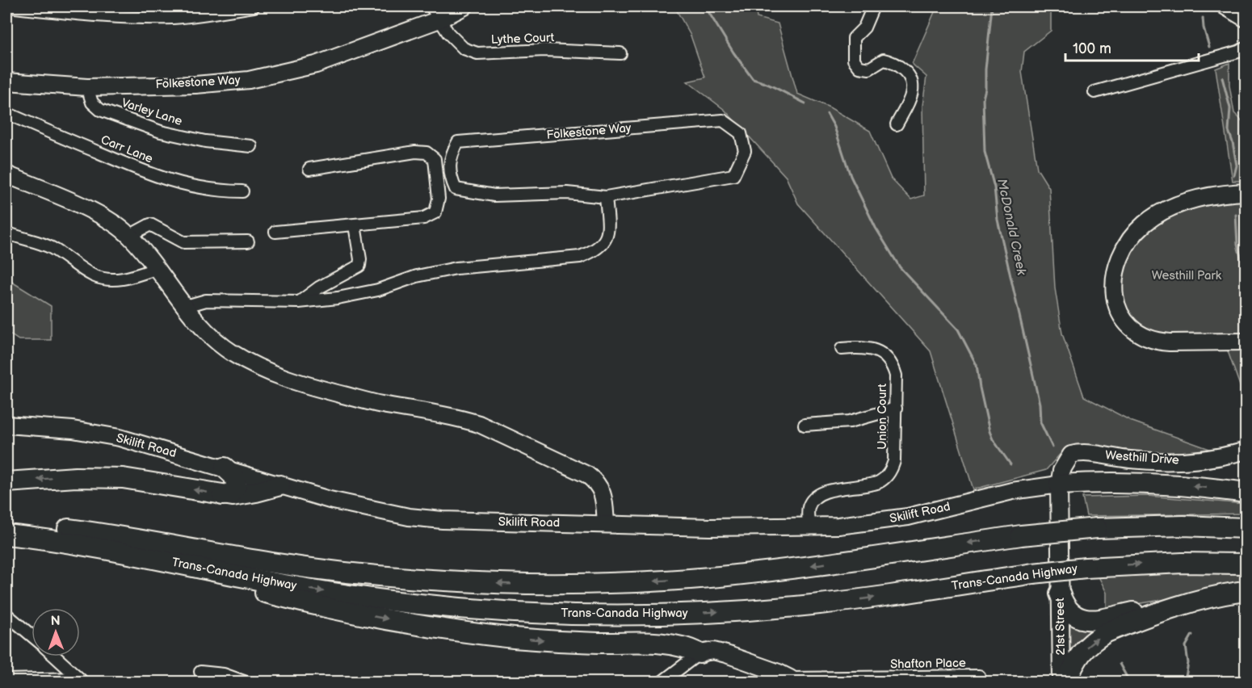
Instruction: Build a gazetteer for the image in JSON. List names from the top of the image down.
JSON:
{
  "streets": {
    "highway": ["Trans-Canada Highway"],
    "street": [
      "Lythe Court",
      "Folkestone Way",
      "Varley Lane",
      "Carr Lane",
      "Union Court",
      "Skilift Road",
      "Westhill Drive",
      "21st Street",
      "Shafton Place"
    ]
  },
  "crossings": [
    ["Lythe Court", "Folkestone Way"],
    ["Folkestone Way", "Varley Lane"],
    ["Union Court", "Skilift Road"],
    ["Skilift Road", "Westhill Drive"],
    ["Skilift Road", "21st Street"],
    ["Westhill Drive", "21st Street"]
  ],
  "water": ["McDonald Creek"],
  "parks": ["Westhill Park"],
  "scale_bar": "100 m",
  "north": "top"
}
